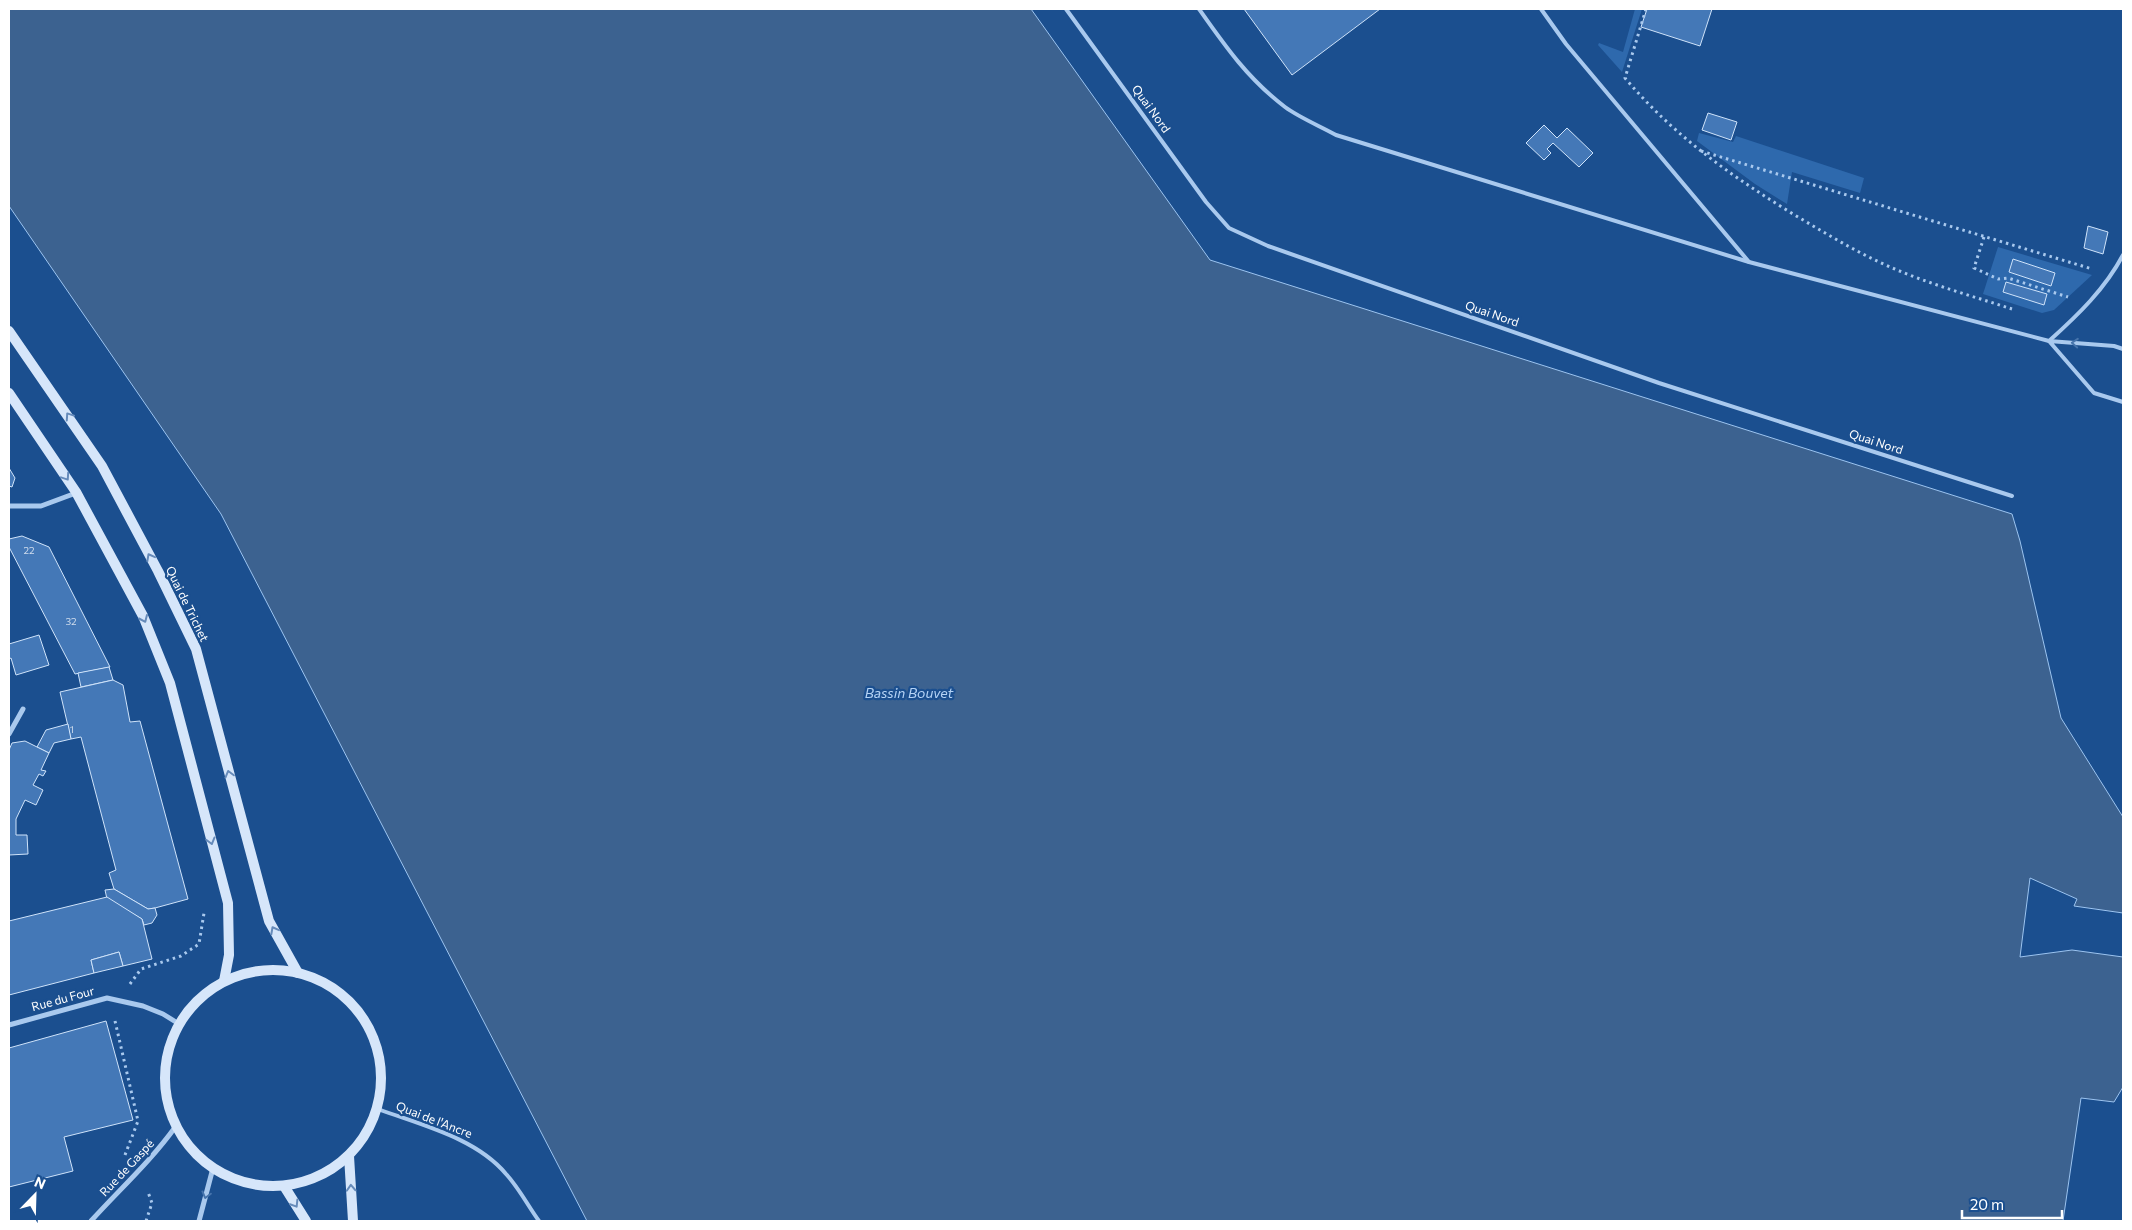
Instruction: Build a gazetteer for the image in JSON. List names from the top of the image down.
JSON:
{
  "streets": {
    "main road": ["Quai de Trichet"],
    "street": ["Rue du Four", "Rue de Gaspé"],
    "lane": ["Quai Nord", "Quai de l'Ancre"]
  },
  "water": ["Bassin Bouvet"],
  "house_numbers": ["22", "32", "1"],
  "scale_bar": "20 m",
  "north": "top right"
}
